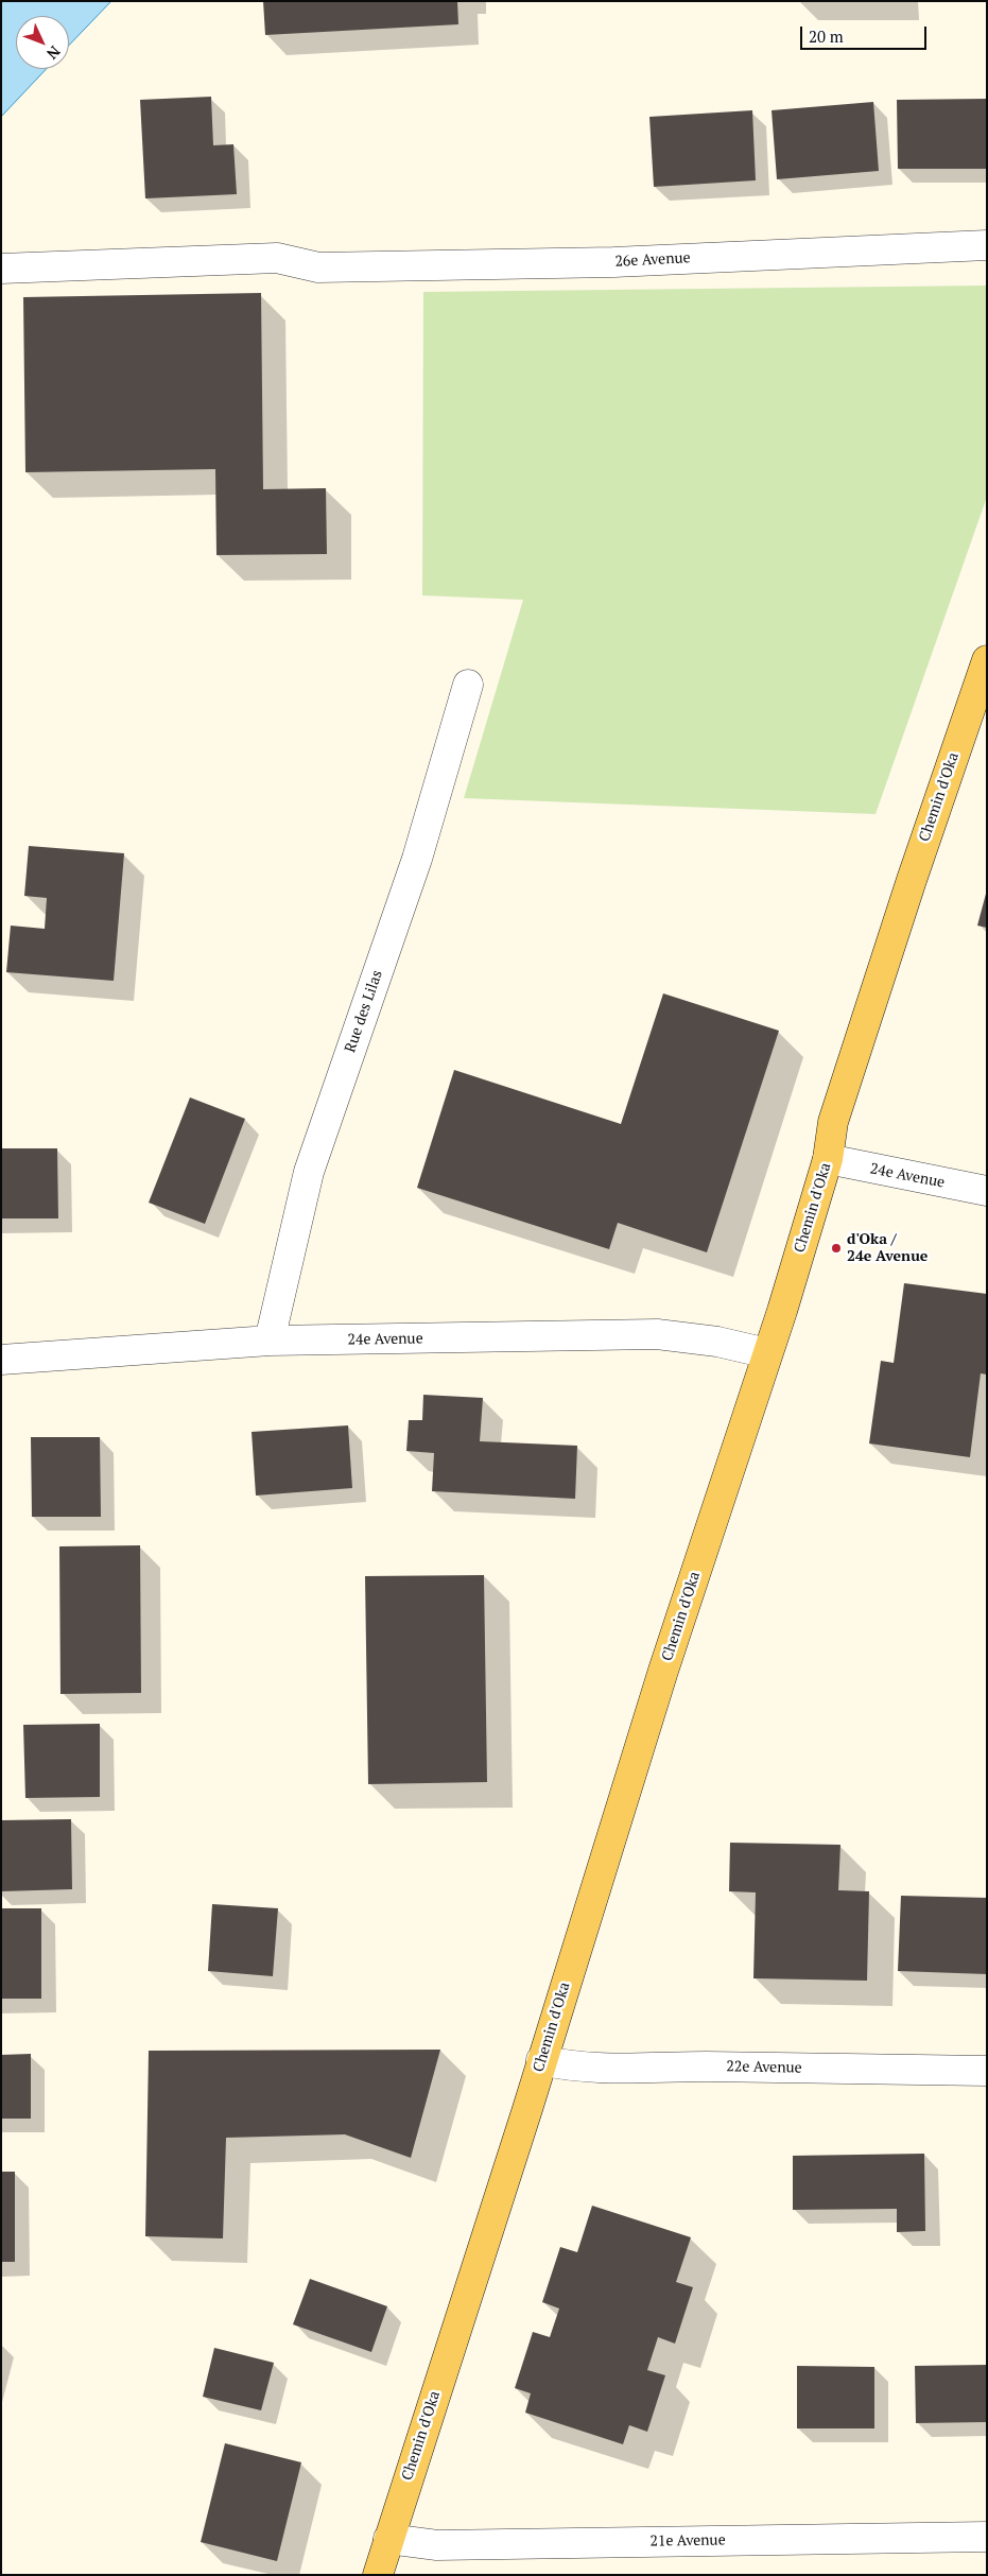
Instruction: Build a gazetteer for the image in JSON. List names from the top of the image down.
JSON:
{
  "streets": {
    "main road": ["Chemin d'Oka"],
    "street": [
      "26e Avenue",
      "Rue des Lilas",
      "24e Avenue",
      "22e Avenue",
      "21e Avenue"
    ]
  },
  "crossings": [
    ["Chemin d'Oka", "24e Avenue"],
    ["Chemin d'Oka", "22e Avenue"],
    ["Chemin d'Oka", "21e Avenue"],
    ["Rue des Lilas", "24e Avenue"]
  ],
  "places": ["d'Oka / 24e Avenue"],
  "scale_bar": "20 m",
  "north": "bottom right"
}
